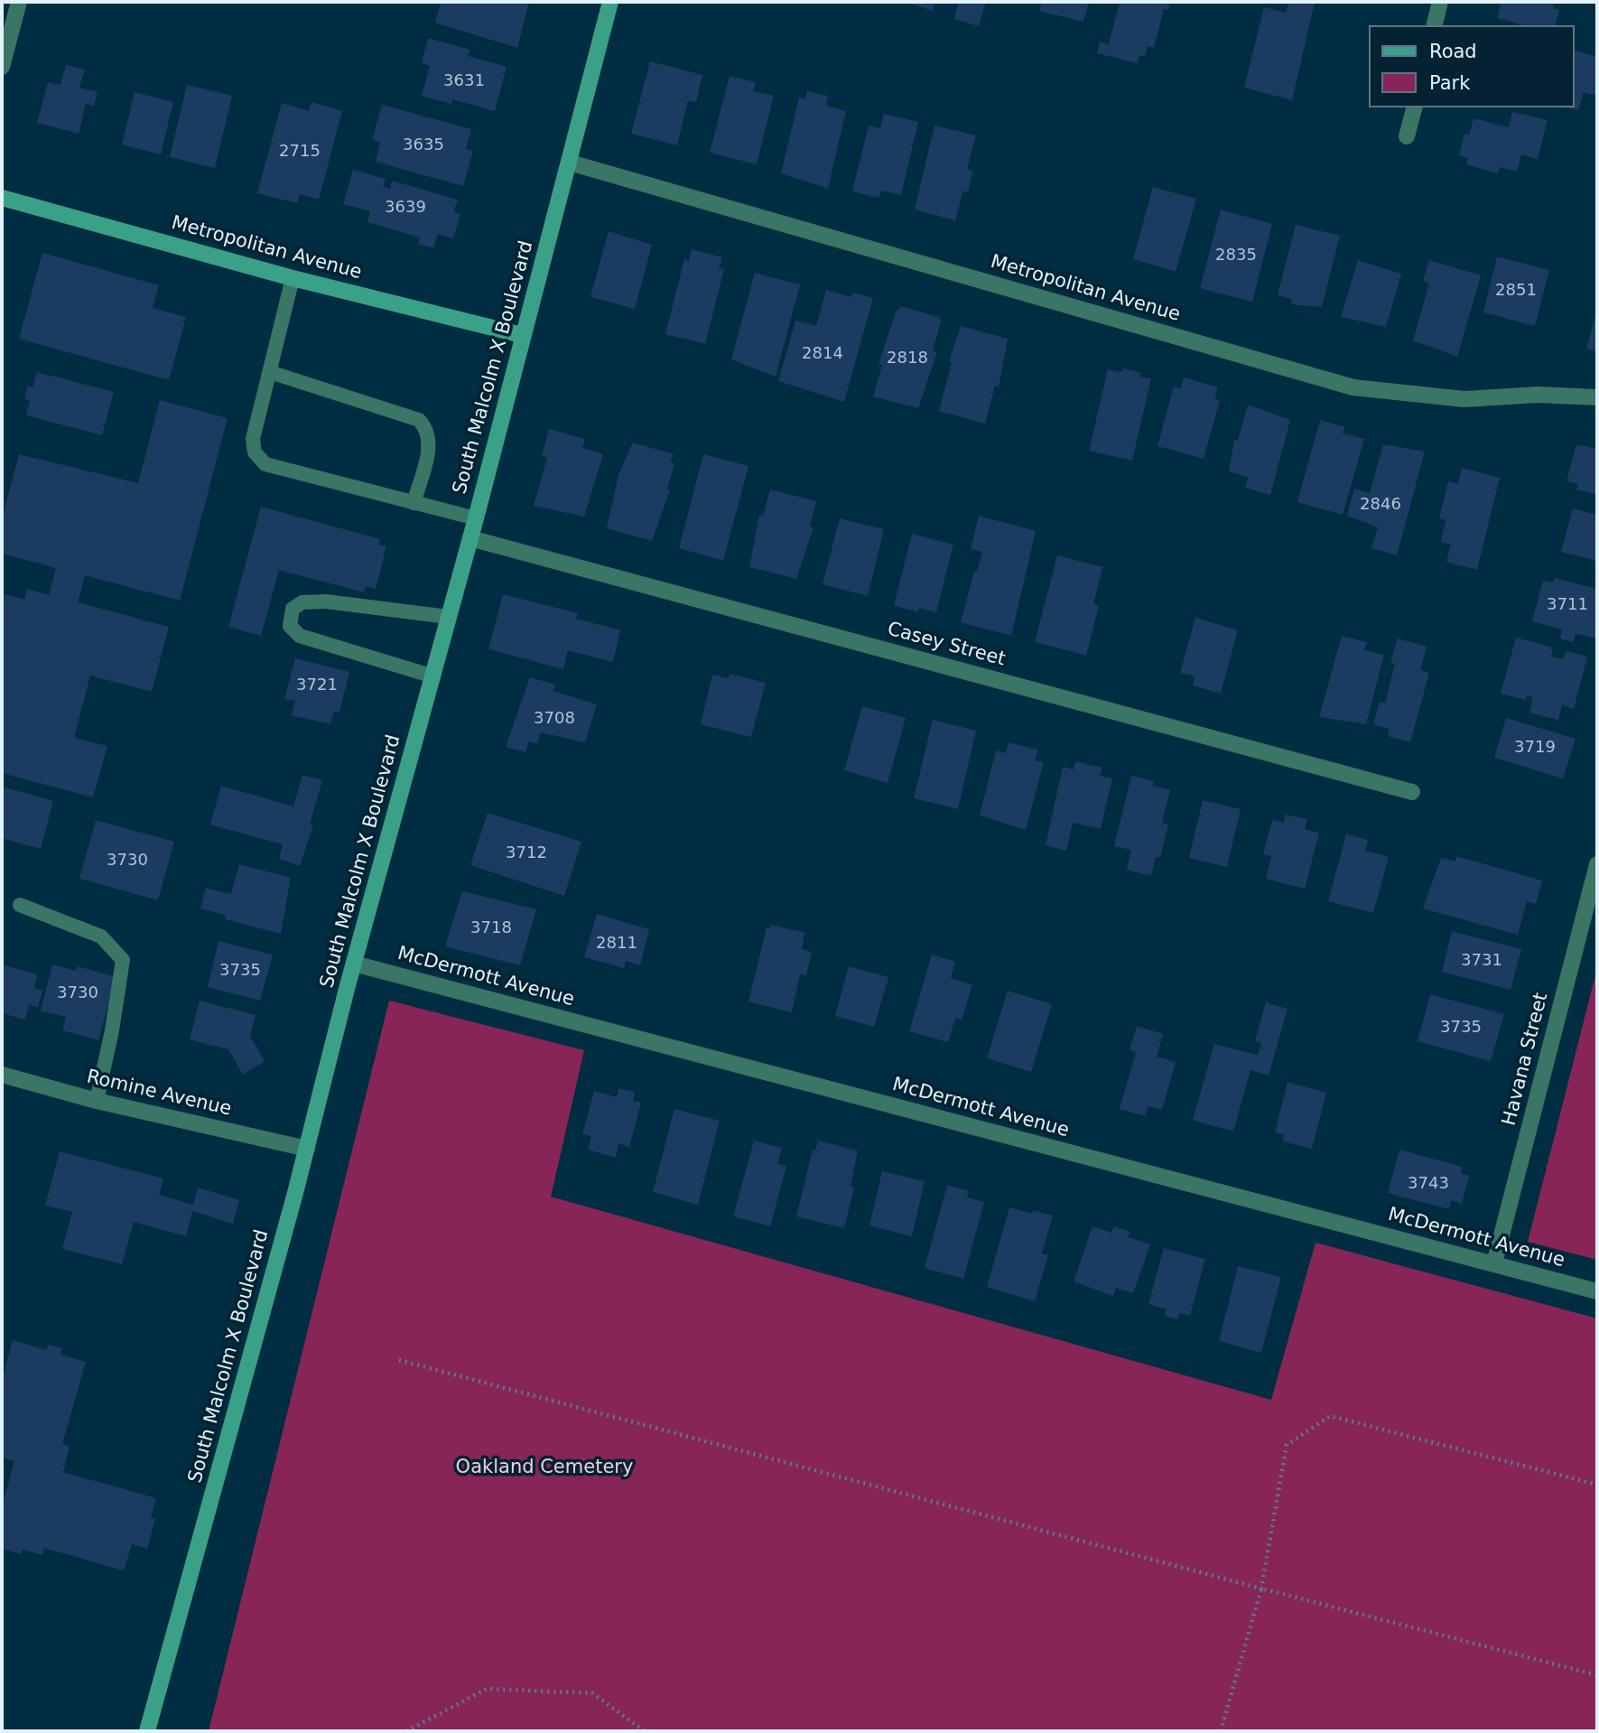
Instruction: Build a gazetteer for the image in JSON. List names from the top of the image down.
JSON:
{
  "streets": {
    "street": [
      "Metropolitan Avenue",
      "South Malcolm X Boulevard",
      "Casey Street",
      "McDermott Avenue",
      "Havana Street",
      "Romine Avenue"
    ]
  },
  "crossings": [
    ["Metropolitan Avenue", "South Malcolm X Boulevard"],
    ["South Malcolm X Boulevard", "Casey Street"],
    ["South Malcolm X Boulevard", "McDermott Avenue"],
    ["South Malcolm X Boulevard", "Romine Avenue"],
    ["McDermott Avenue", "Havana Street"]
  ],
  "parks": ["Oakland Cemetery"],
  "house_numbers": [
    "3631",
    "3635",
    "2715",
    "3639",
    "2835",
    "2851",
    "2814",
    "2818",
    "2846",
    "3711",
    "3721",
    "3708",
    "3719",
    "3712",
    "3730",
    "3718",
    "2811",
    "3731",
    "3735",
    "3730",
    "3735",
    "3743"
  ],
  "legend": ["Road", "Park"]
}
